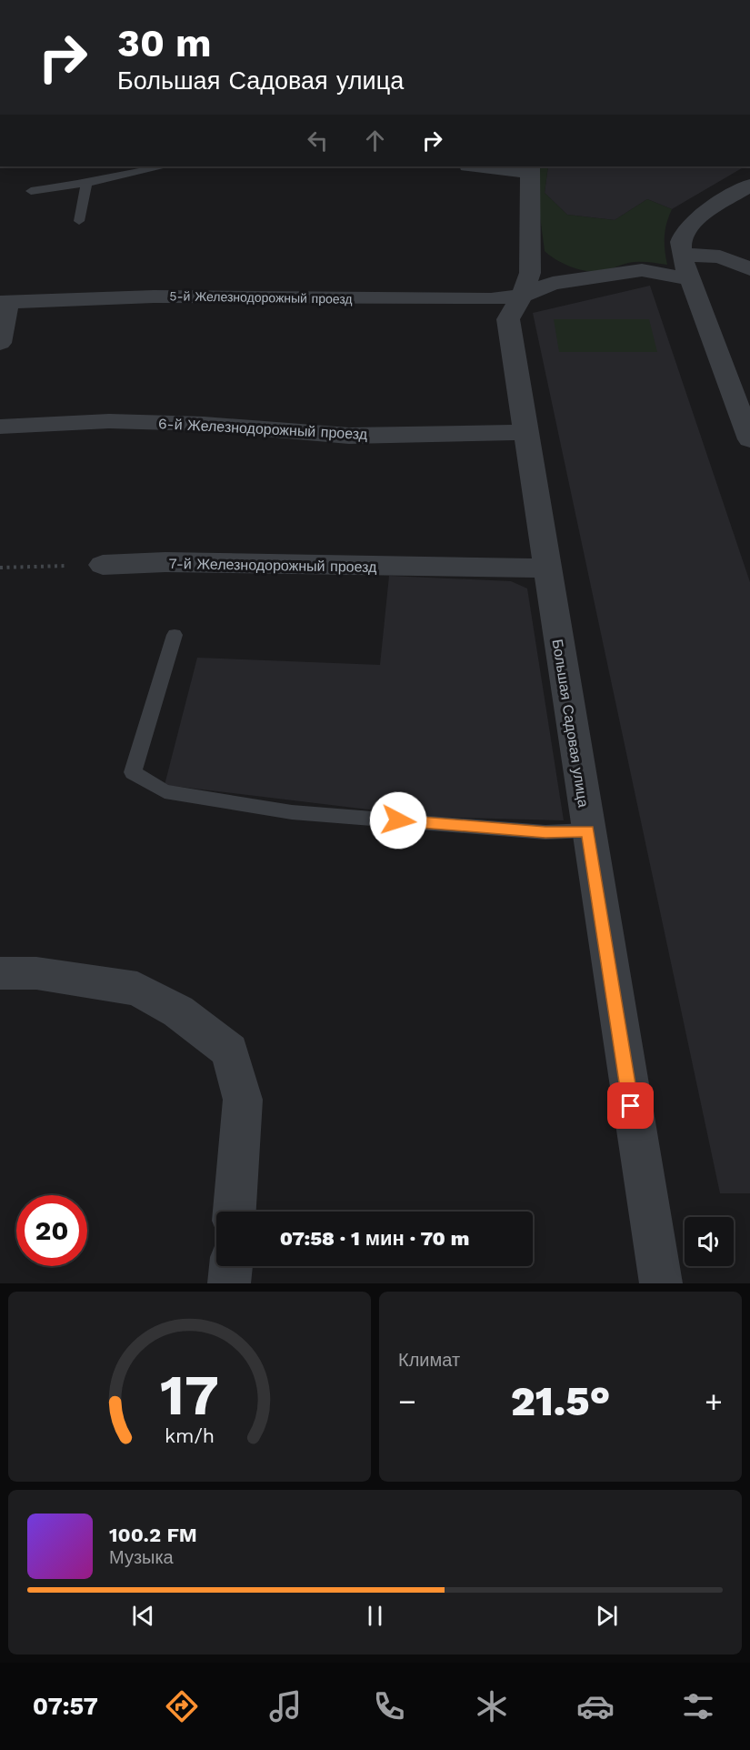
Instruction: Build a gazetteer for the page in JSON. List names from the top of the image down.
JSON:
{
  "streets": {
    "street": [
      "5-й Железнодорожный проезд",
      "6-й Железнодорожный проезд",
      "7-й Железнодорожный проезд",
      "Большая Садовая улица"
    ]
  },
  "crossings": [
    ["5-й Железнодорожный проезд", "Большая Садовая улица"],
    ["6-й Железнодорожный проезд", "Большая Садовая улица"],
    ["7-й Железнодорожный проезд", "Большая Садовая улица"]
  ],
  "page": {
    "turn": ["30 m", "Большая Садовая улица"],
    "limit": "20",
    "trip": "07:58 · 1 мин · 70 m",
    "tile": "Климат",
    "heat": ["−", "21.5°", "+"],
    "song": ["100.2 FM", "Музыка"],
    "tabs": "07:57",
    "gauge": ["17", "km/h"]
  }
}
